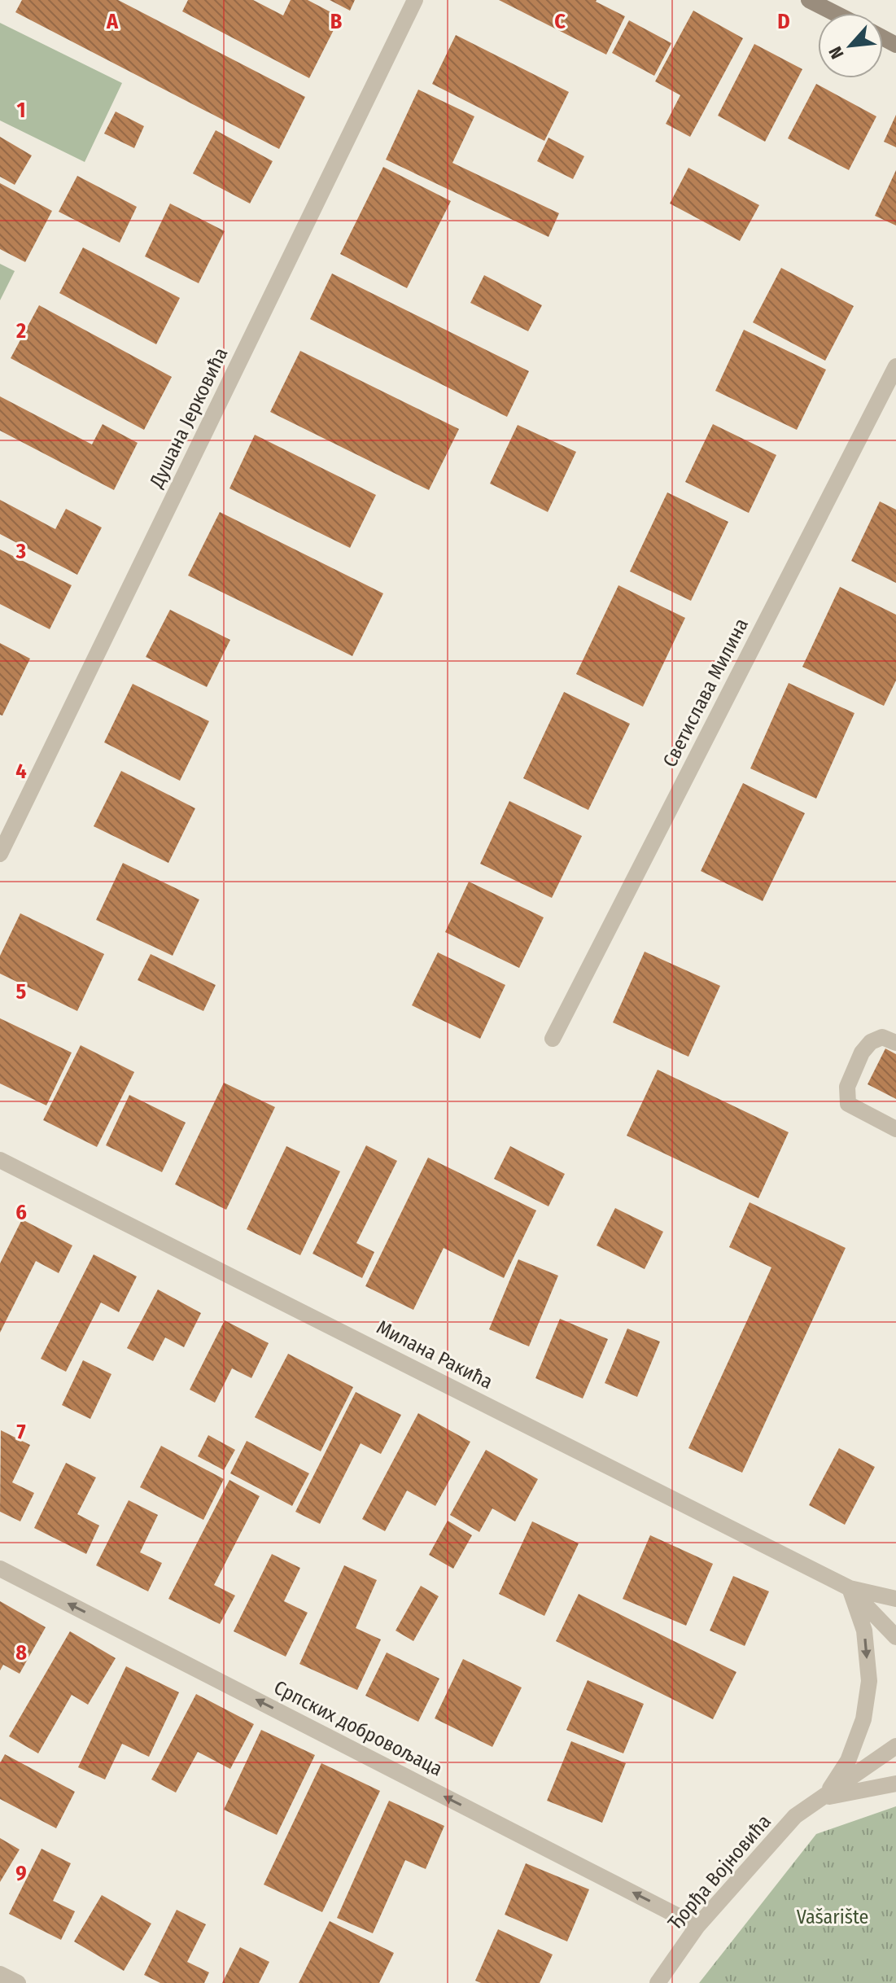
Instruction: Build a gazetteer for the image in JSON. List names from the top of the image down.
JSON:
{
  "streets": {
    "street": [
      "Душана Јерковића",
      "Светислава Милина",
      "Милана Ракића",
      "Српских добровољаца",
      "Ђорђа Војновића"
    ]
  },
  "crossings": [
    ["Српских добровољаца", "Ђорђа Војновића"]
  ],
  "one_way": ["Српских добровољаца"],
  "parks": ["Vašarište"],
  "north": "bottom left",
  "grid": {
    "columns": [
      "A",
      "B",
      "C",
      "D"
    ],
    "rows": [
      "1",
      "2",
      "3",
      "4",
      "5",
      "6",
      "7",
      "8",
      "9"
    ]
  }
}
